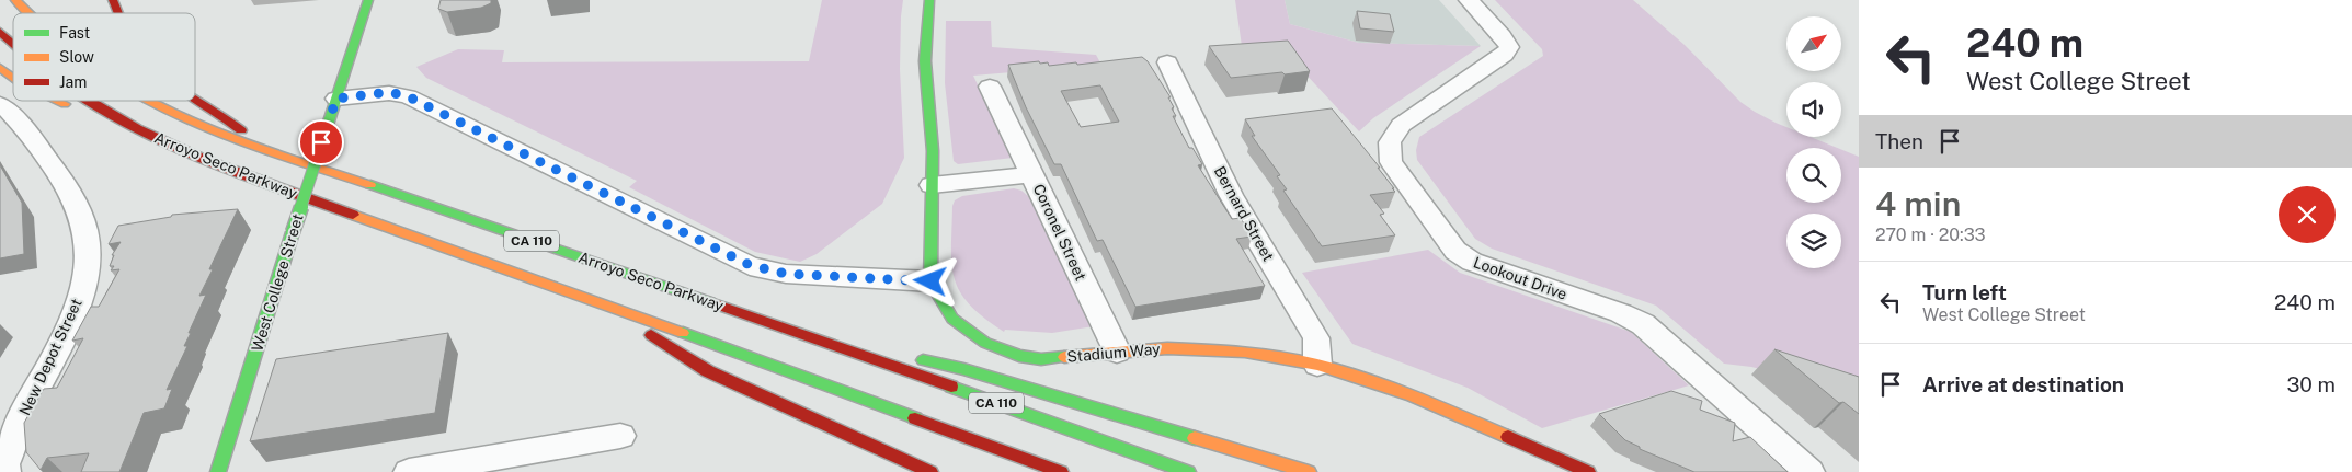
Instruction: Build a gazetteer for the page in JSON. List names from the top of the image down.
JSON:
{
  "streets": {
    "main road": [
      "Arroyo Seco Parkway",
      "CA 110",
      "West College Street",
      "Stadium Way"
    ],
    "street": [
      "Bernard Street",
      "Coronel Street",
      "Lookout Drive",
      "New Depot Street"
    ]
  },
  "crossings": [
    ["Bernard Street", "Stadium Way"],
    ["Coronel Street", "Stadium Way"]
  ],
  "legend": ["Fast", "Slow", "Jam"],
  "north": "top right",
  "page": {
    "turn": ["240 m", "West College Street"],
    "then": "Then",
    "heading": ["4 min", "270 m · 20:33"],
    "list": [
      {
        "name": "Turn left",
        "note": "West College Street",
        "value": "240 m"
      },
      {
        "name": "Arrive at destination",
        "value": "30 m"
      }
    ]
  }
}
